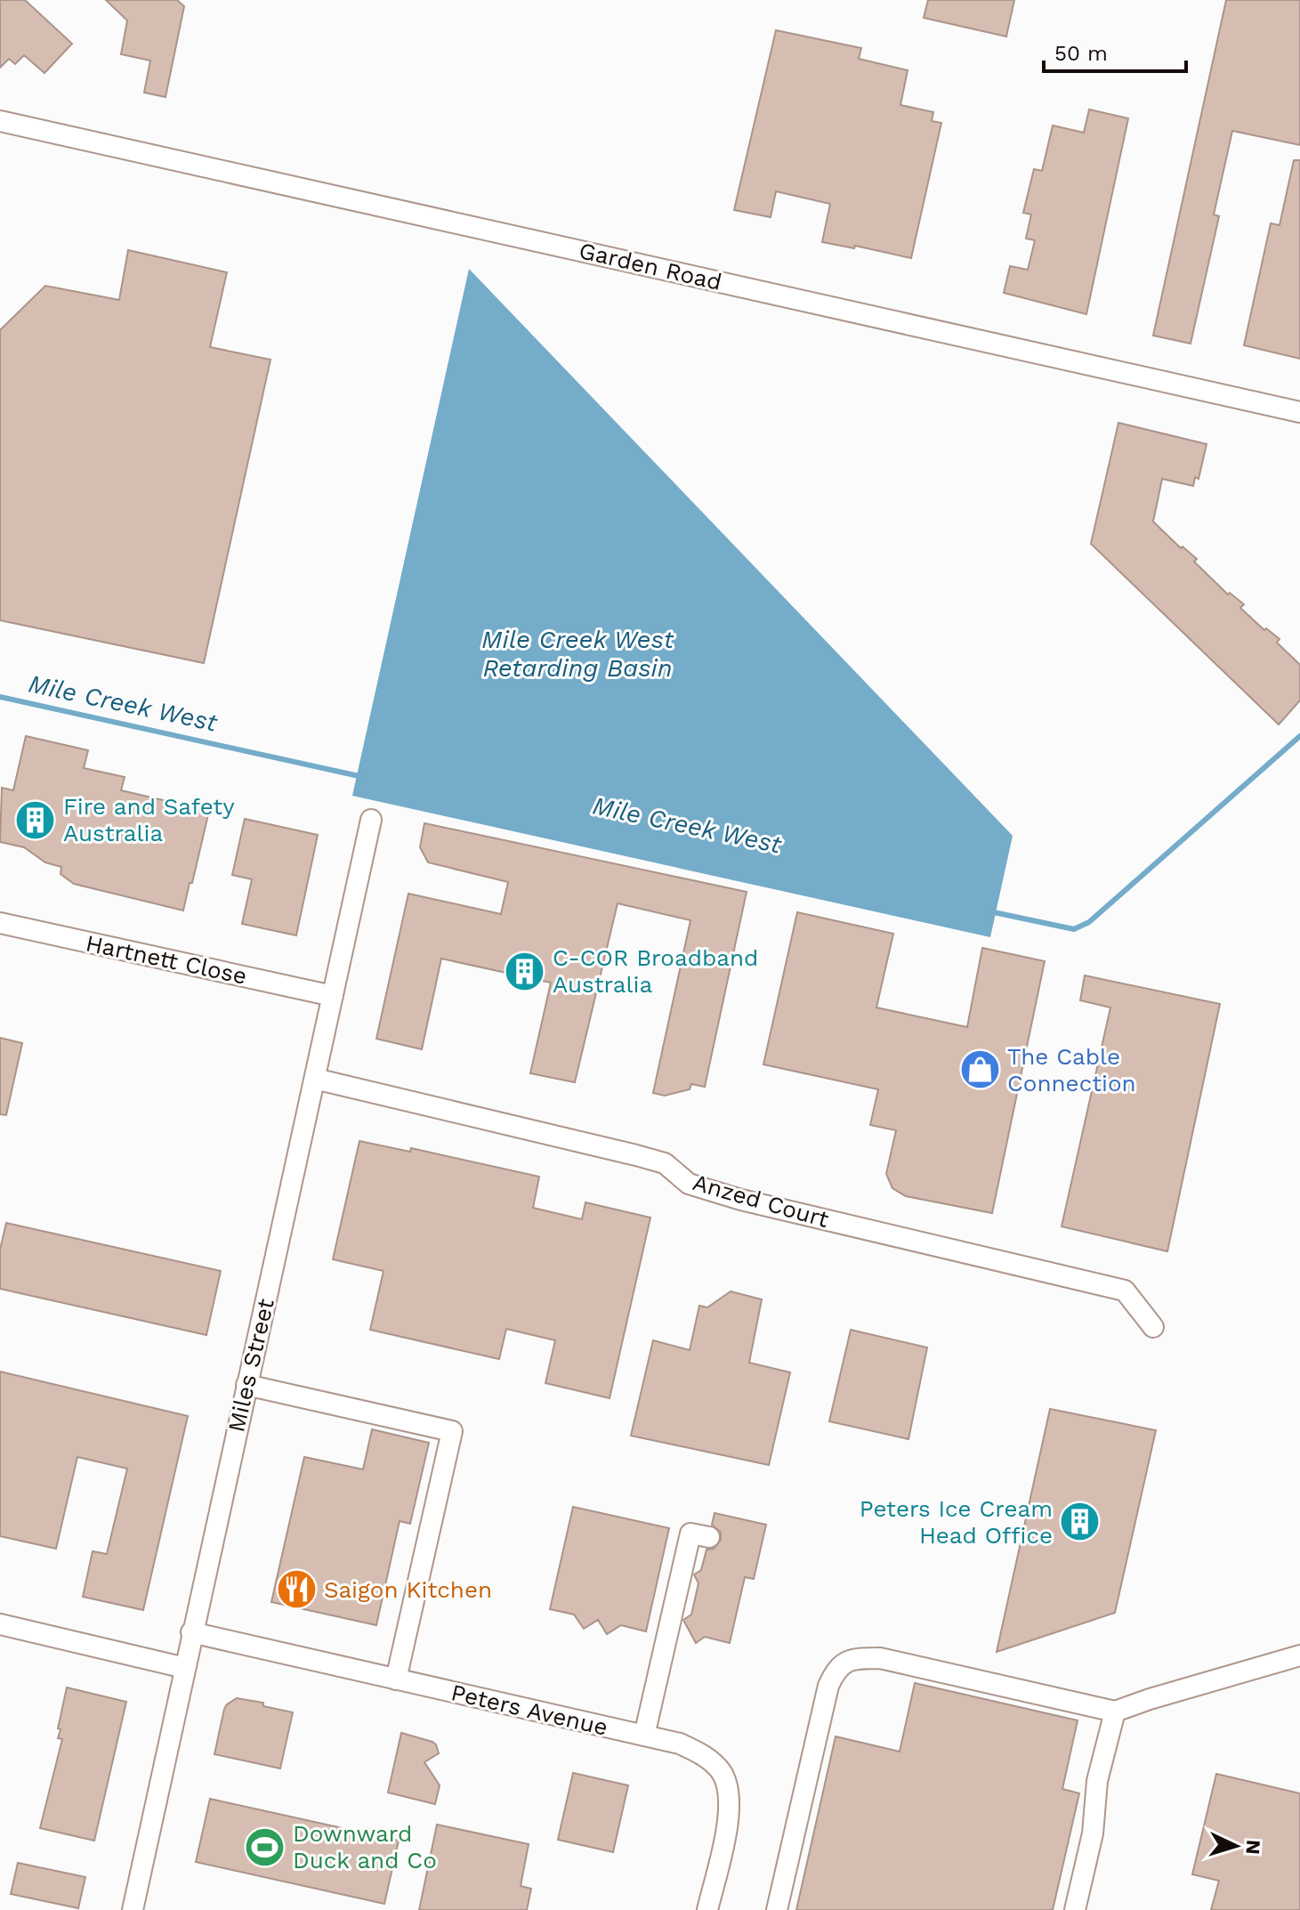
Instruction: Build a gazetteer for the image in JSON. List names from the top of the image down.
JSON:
{
  "streets": {
    "street": [
      "Garden Road",
      "Hartnett Close",
      "Anzed Court",
      "Miles Street",
      "Peters Avenue"
    ]
  },
  "crossings": [
    ["Hartnett Close", "Miles Street"],
    ["Anzed Court", "Miles Street"],
    ["Miles Street", "Peters Avenue"]
  ],
  "water": ["Mile Creek West Retarding Basin", "Mile Creek West"],
  "places": {
    "building": ["Fire and Safety Australia", "C-COR Broadband Australia", "Peters Ice Cream Head Office"],
    "shop": ["The Cable Connection"],
    "restaurant": ["Saigon Kitchen"],
    "sports": ["Downward Duck and Co"]
  },
  "scale_bar": "50 m",
  "north": "right"
}
